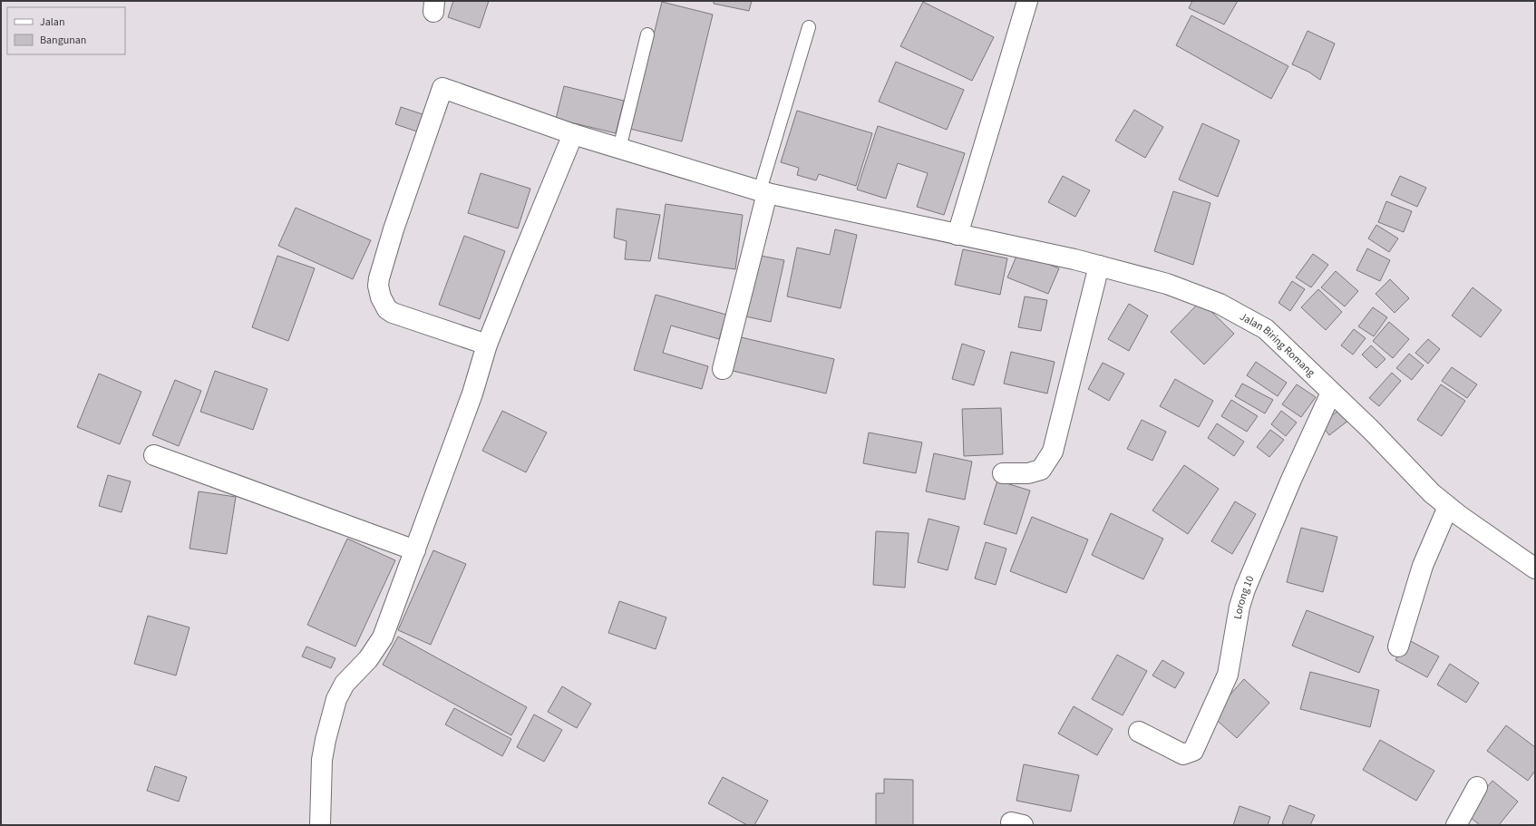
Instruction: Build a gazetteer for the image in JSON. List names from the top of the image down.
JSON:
{
  "streets": {
    "street": ["Jalan Biring Romang", "Lorong 10"]
  },
  "crossings": [
    ["Jalan Biring Romang", "Lorong 10"]
  ],
  "legend": ["Jalan", "Bangunan"]
}
